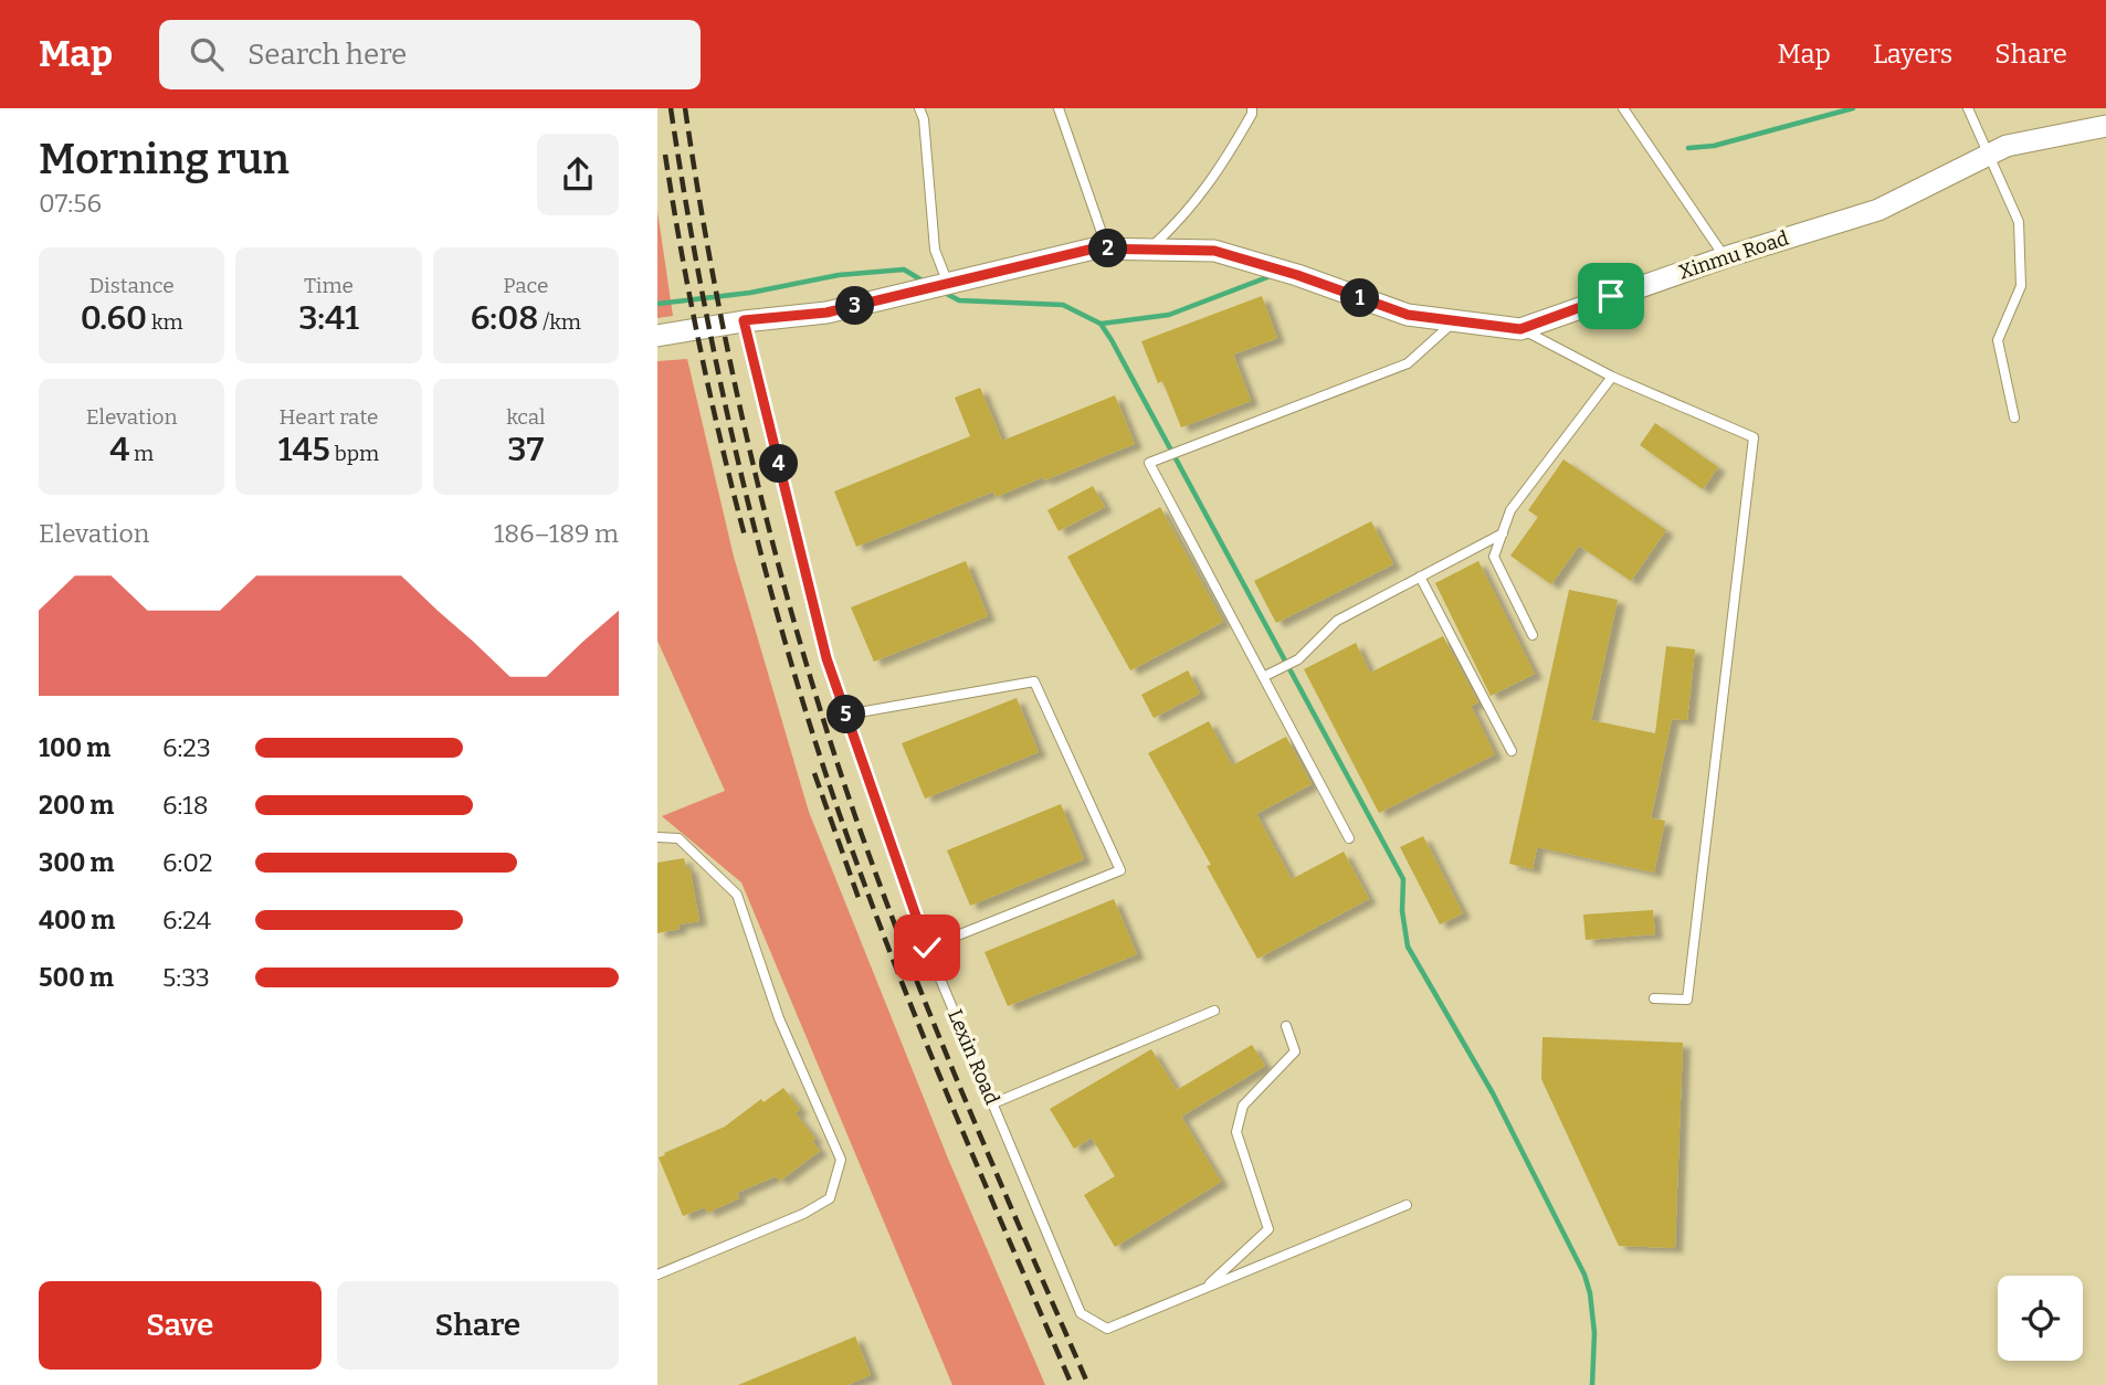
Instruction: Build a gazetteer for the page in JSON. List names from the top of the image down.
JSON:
{
  "streets": {
    "street": ["Xinmu Road"],
    "lane": ["Lexin Road"]
  },
  "crossings": [
    ["Xinmu Road", "Lexin Road"]
  ],
  "page": {
    "header": "Map",
    "search": "Search here",
    "nav": ["Map", "Layers", "Share"],
    "heading": ["Morning run", "07:56"],
    "pins": [
      "2",
      "1",
      "3",
      "4",
      "5"
    ],
    "stats": [
      ["Distance", "0.60 km"],
      ["Time", "3:41"],
      ["Pace", "6:08 /km"],
      ["Elevation", "4 m"],
      ["Heart rate", "145 bpm"],
      ["kcal", "37"]
    ],
    "chart": ["Elevation", "186–189 m"],
    "list": [
      {
        "name": "100 m",
        "note": "6:23"
      },
      {
        "name": "200 m",
        "note": "6:18"
      },
      {
        "name": "300 m",
        "note": "6:02"
      },
      {
        "name": "400 m",
        "note": "6:24"
      },
      {
        "name": "500 m",
        "note": "5:33"
      }
    ],
    "buttons": ["Save", "Share"]
  }
}
